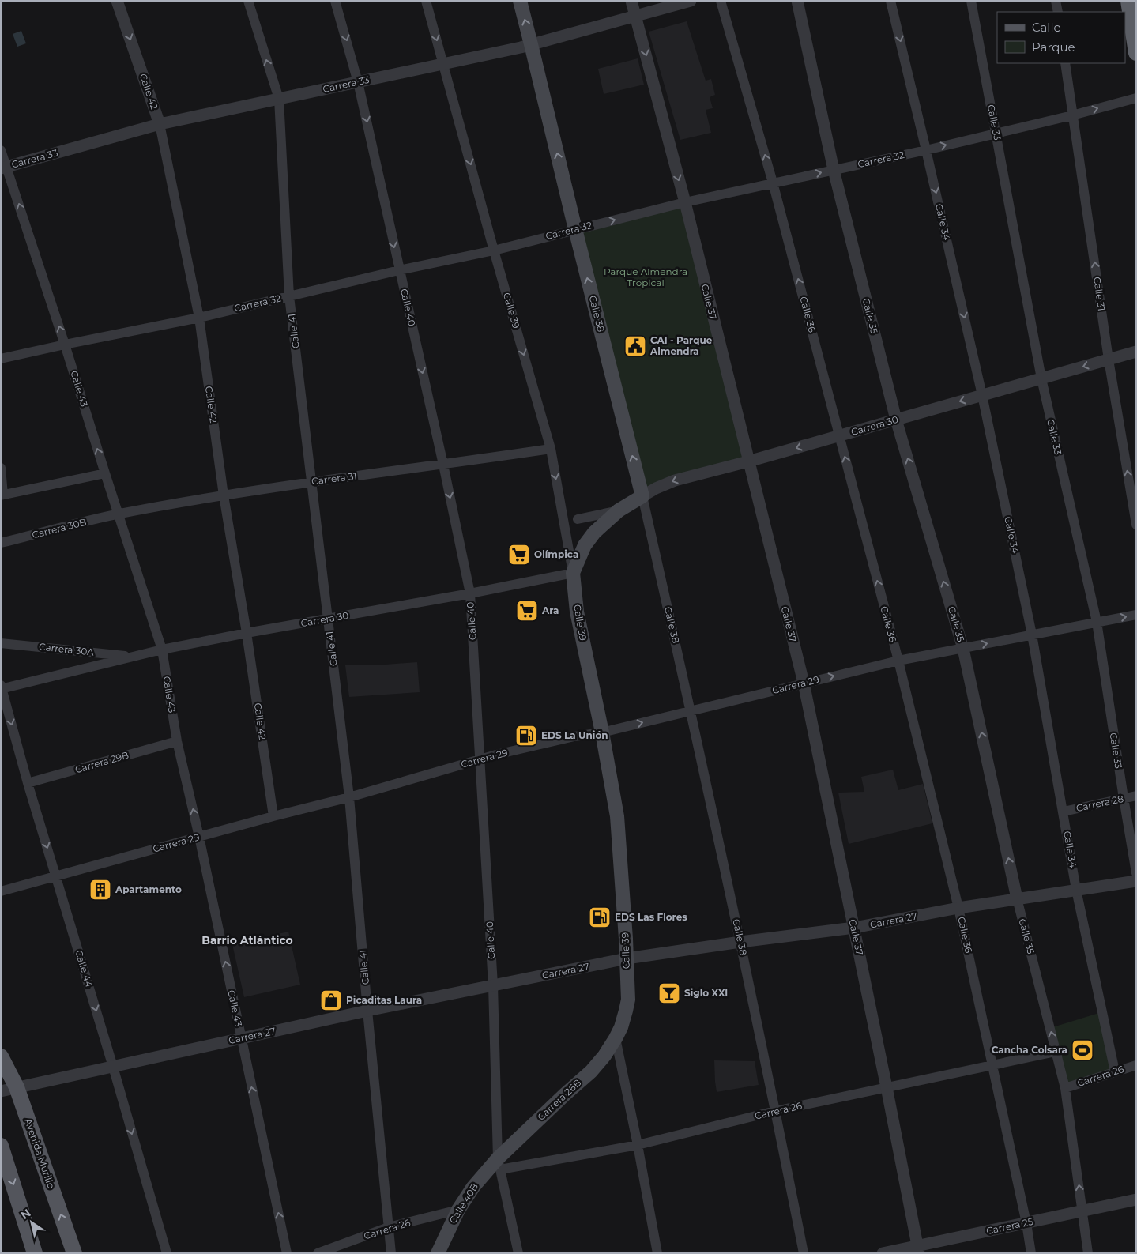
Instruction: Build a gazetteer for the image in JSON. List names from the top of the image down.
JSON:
{
  "streets": {
    "main road": [
      "Calle 39",
      "Calle 38",
      "Carrera 30",
      "Carrera 26B",
      "Avenida Murillo",
      "Calle 40B"
    ],
    "street": [
      "Carrera 33",
      "Calle 42",
      "Calle 33",
      "Carrera 32",
      "Calle 34",
      "Calle 31",
      "Calle 37",
      "Calle 40",
      "Calle 36",
      "Calle 35",
      "Calle 41",
      "Calle 43",
      "Carrera 31",
      "Carrera 30B",
      "Carrera 30A",
      "Carrera 29",
      "Carrera 29B",
      "Carrera 28",
      "Carrera 27",
      "Calle 44",
      "Carrera 26",
      "Carrera 25"
    ]
  },
  "crossings": [
    ["Carrera 33", "Calle 42"],
    ["Carrera 33", "Calle 37"],
    ["Carrera 33", "Calle 40"],
    ["Carrera 33", "Calle 39"],
    ["Carrera 33", "Calle 38"],
    ["Carrera 33", "Calle 41"],
    ["Carrera 33", "Calle 43"],
    ["Calle 42", "Carrera 32"],
    ["Calle 42", "Carrera 30"],
    ["Calle 42", "Carrera 31"],
    ["Calle 42", "Carrera 29"],
    ["Calle 33", "Carrera 32"],
    ["Calle 33", "Carrera 30"],
    ["Calle 33", "Carrera 29"],
    ["Calle 33", "Carrera 28"],
    ["Carrera 32", "Calle 34"],
    ["Carrera 32", "Calle 31"],
    ["Carrera 32", "Calle 37"],
    ["Carrera 32", "Calle 40"],
    ["Carrera 32", "Calle 39"],
    ["Carrera 32", "Calle 38"],
    ["Carrera 32", "Calle 36"],
    ["Carrera 32", "Calle 35"],
    ["Carrera 32", "Calle 41"],
    ["Carrera 32", "Calle 43"],
    ["Calle 34", "Carrera 30"],
    ["Calle 34", "Carrera 29"],
    ["Calle 34", "Carrera 28"],
    ["Calle 34", "Carrera 27"],
    ["Calle 34", "Carrera 26"],
    ["Calle 31", "Carrera 30"],
    ["Calle 37", "Carrera 30"],
    ["Calle 37", "Carrera 29"],
    ["Calle 37", "Carrera 27"],
    ["Calle 37", "Carrera 26"],
    ["Calle 37", "Carrera 25"],
    ["Calle 40", "Carrera 30"],
    ["Calle 40", "Carrera 31"],
    ["Calle 40", "Carrera 29"],
    ["Calle 40", "Carrera 27"],
    ["Calle 40", "Carrera 26"],
    ["Calle 40", "Carrera 26B"],
    ["Calle 40", "Calle 40B"],
    ["Calle 39", "Carrera 30"],
    ["Calle 39", "Carrera 31"],
    ["Calle 39", "Carrera 29"],
    ["Calle 39", "Carrera 27"],
    ["Calle 39", "Carrera 26B"],
    ["Calle 38", "Carrera 30"],
    ["Calle 38", "Carrera 29"],
    ["Calle 38", "Carrera 27"],
    ["Calle 38", "Carrera 26"],
    ["Calle 36", "Carrera 30"],
    ["Calle 36", "Carrera 29"],
    ["Calle 36", "Carrera 27"],
    ["Calle 36", "Carrera 26"],
    ["Calle 36", "Carrera 25"],
    ["Calle 35", "Carrera 30"],
    ["Calle 35", "Carrera 29"],
    ["Calle 35", "Carrera 27"],
    ["Calle 35", "Carrera 26"],
    ["Calle 35", "Carrera 25"],
    ["Calle 41", "Carrera 30"],
    ["Calle 41", "Carrera 31"],
    ["Calle 41", "Carrera 29"],
    ["Calle 41", "Carrera 27"],
    ["Calle 41", "Carrera 26"],
    ["Calle 43", "Carrera 30"],
    ["Calle 43", "Carrera 31"],
    ["Calle 43", "Carrera 30B"],
    ["Calle 43", "Carrera 29"],
    ["Calle 43", "Carrera 29B"],
    ["Calle 43", "Carrera 27"],
    ["Carrera 30", "Carrera 30A"],
    ["Carrera 30", "Calle 44"],
    ["Carrera 31", "Carrera 30B"],
    ["Carrera 29", "Calle 44"],
    ["Carrera 29B", "Calle 44"],
    ["Carrera 27", "Calle 44"],
    ["Carrera 27", "Avenida Murillo"],
    ["Carrera 26", "Carrera 26B"],
    ["Carrera 26", "Calle 40B"],
    ["Carrera 26B", "Calle 40B"]
  ],
  "one_way": [
    "Calle 34",
    "Calle 31",
    "Calle 40",
    "Calle 39",
    "Calle 38",
    "Calle 36",
    "Calle 35",
    "Calle 43",
    "Calle 44"
  ],
  "districts": ["Barrio Atlántico"],
  "parks": ["Parque Almendra Tropical"],
  "places": {
    "public building": ["CAI - Parque Almendra"],
    "supermarket": ["Olímpica", "Ara"],
    "fuel station": ["EDS La Unión", "EDS Las Flores"],
    "building": ["Apartamento"],
    "bar": ["Siglo XXI"],
    "shop": ["Picaditas Laura"],
    "sports": ["Cancha Colsara"]
  },
  "legend": ["Calle", "Parque"],
  "north": "top left"
}
